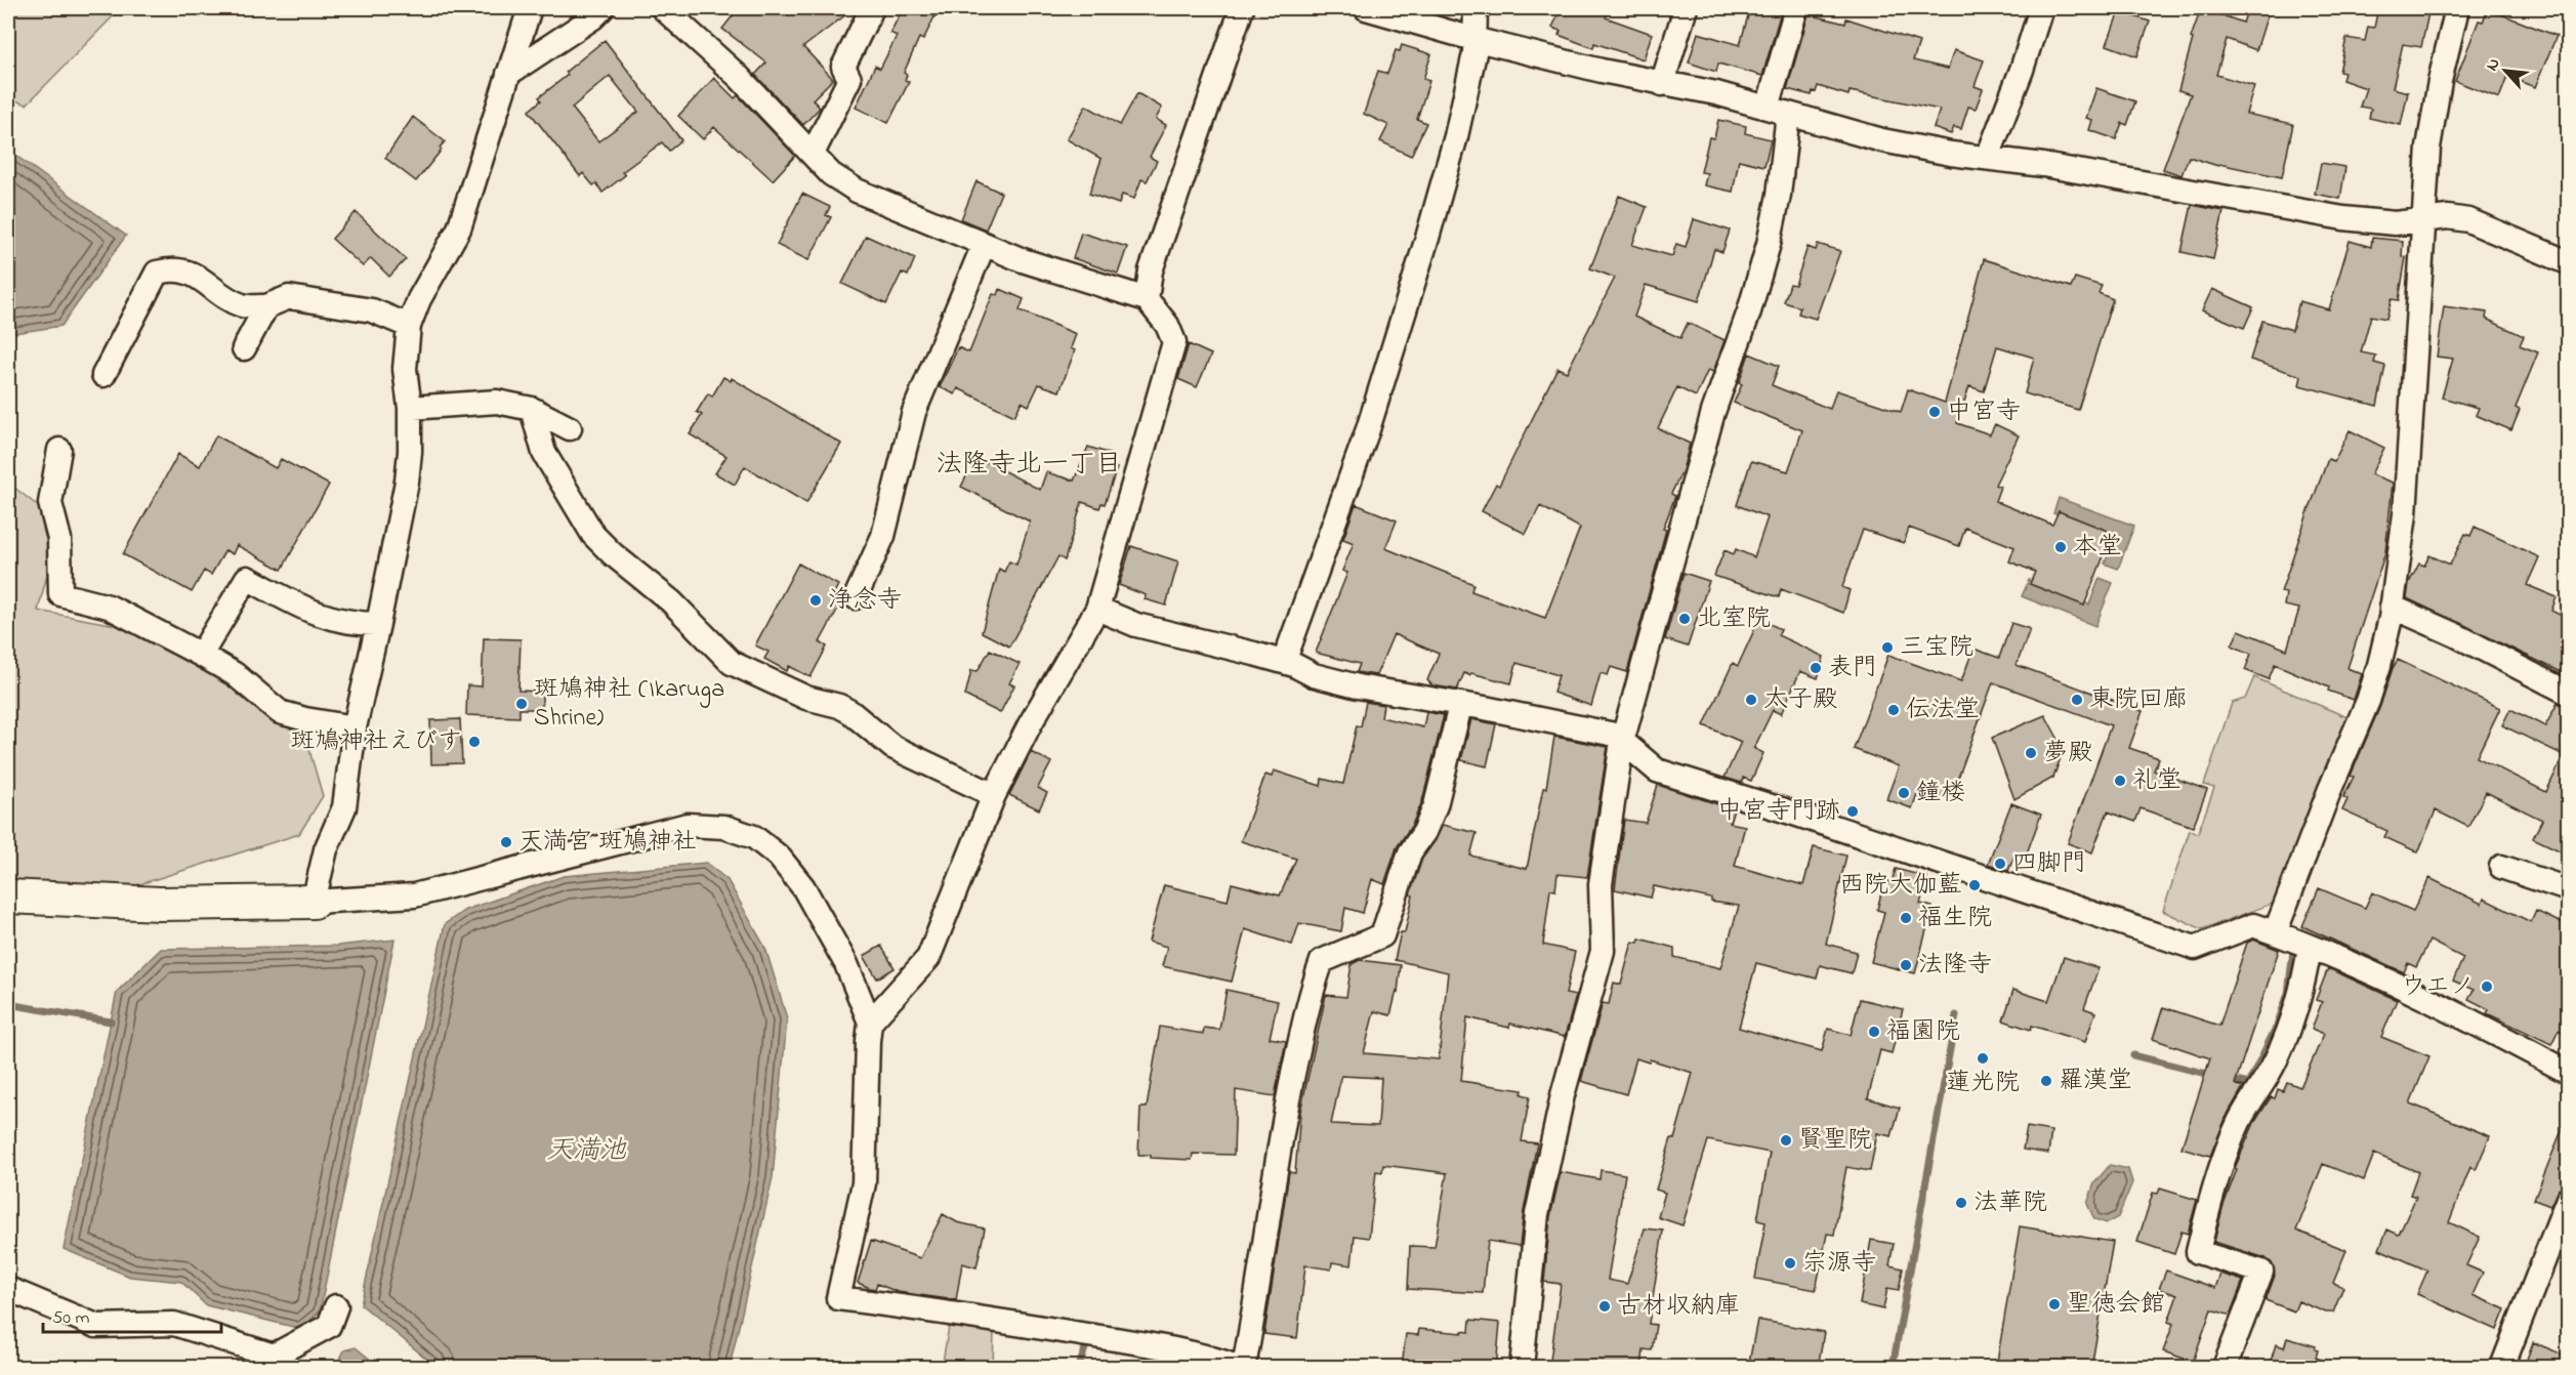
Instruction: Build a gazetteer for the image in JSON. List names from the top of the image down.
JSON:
{
  "districts": ["法隆寺北一丁目"],
  "water": ["天満池"],
  "places": [
    "中宮寺",
    "本堂",
    "浄念寺",
    "北室院",
    "三宝院",
    "表門",
    "太子殿",
    "東院回廊",
    "斑鳩神社 (Ikaruga Shrine)",
    "伝法堂",
    "斑鳩神社えびす",
    "夢殿",
    "礼堂",
    "鐘楼",
    "中宮寺門跡",
    "天満宮 斑鳩神社",
    "四脚門",
    "西院大伽藍",
    "福生院",
    "法隆寺",
    "ウエノ",
    "福園院",
    "蓮光院",
    "羅漢堂",
    "賢聖院",
    "法華院",
    "宗源寺",
    "聖徳会館",
    "古材収納庫"
  ],
  "scale_bar": "50 m",
  "north": "top left"
}
